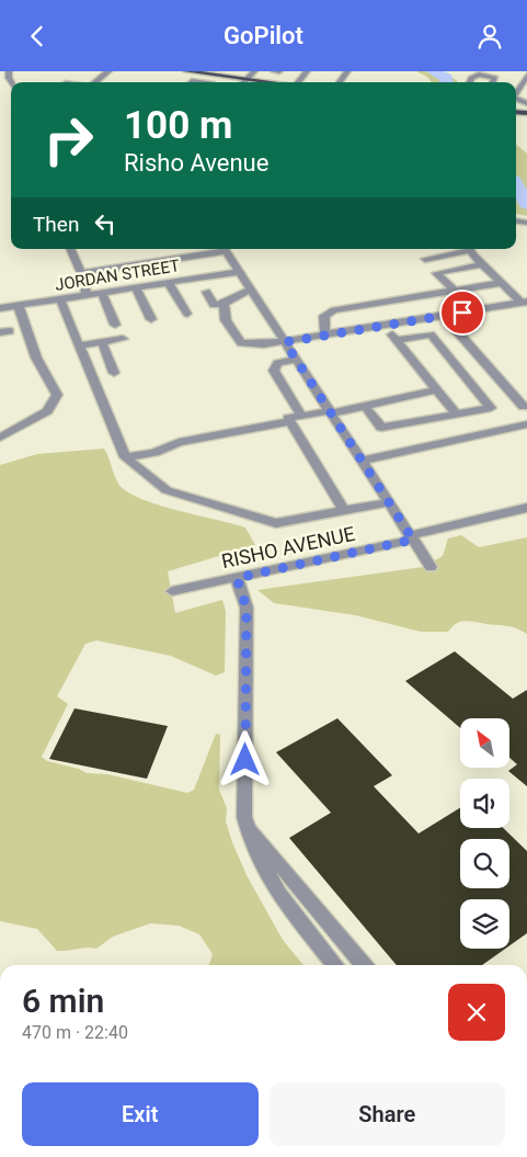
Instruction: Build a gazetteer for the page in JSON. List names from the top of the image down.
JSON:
{
  "streets": {
    "street": ["JORDAN STREET", "RISHO AVENUE"]
  },
  "north": "top left",
  "page": {
    "header": "GoPilot",
    "turn": ["100 m", "Risho Avenue"],
    "then": "Then",
    "heading": ["6 min", "470 m · 22:40"],
    "buttons": ["Exit", "Share"]
  }
}
